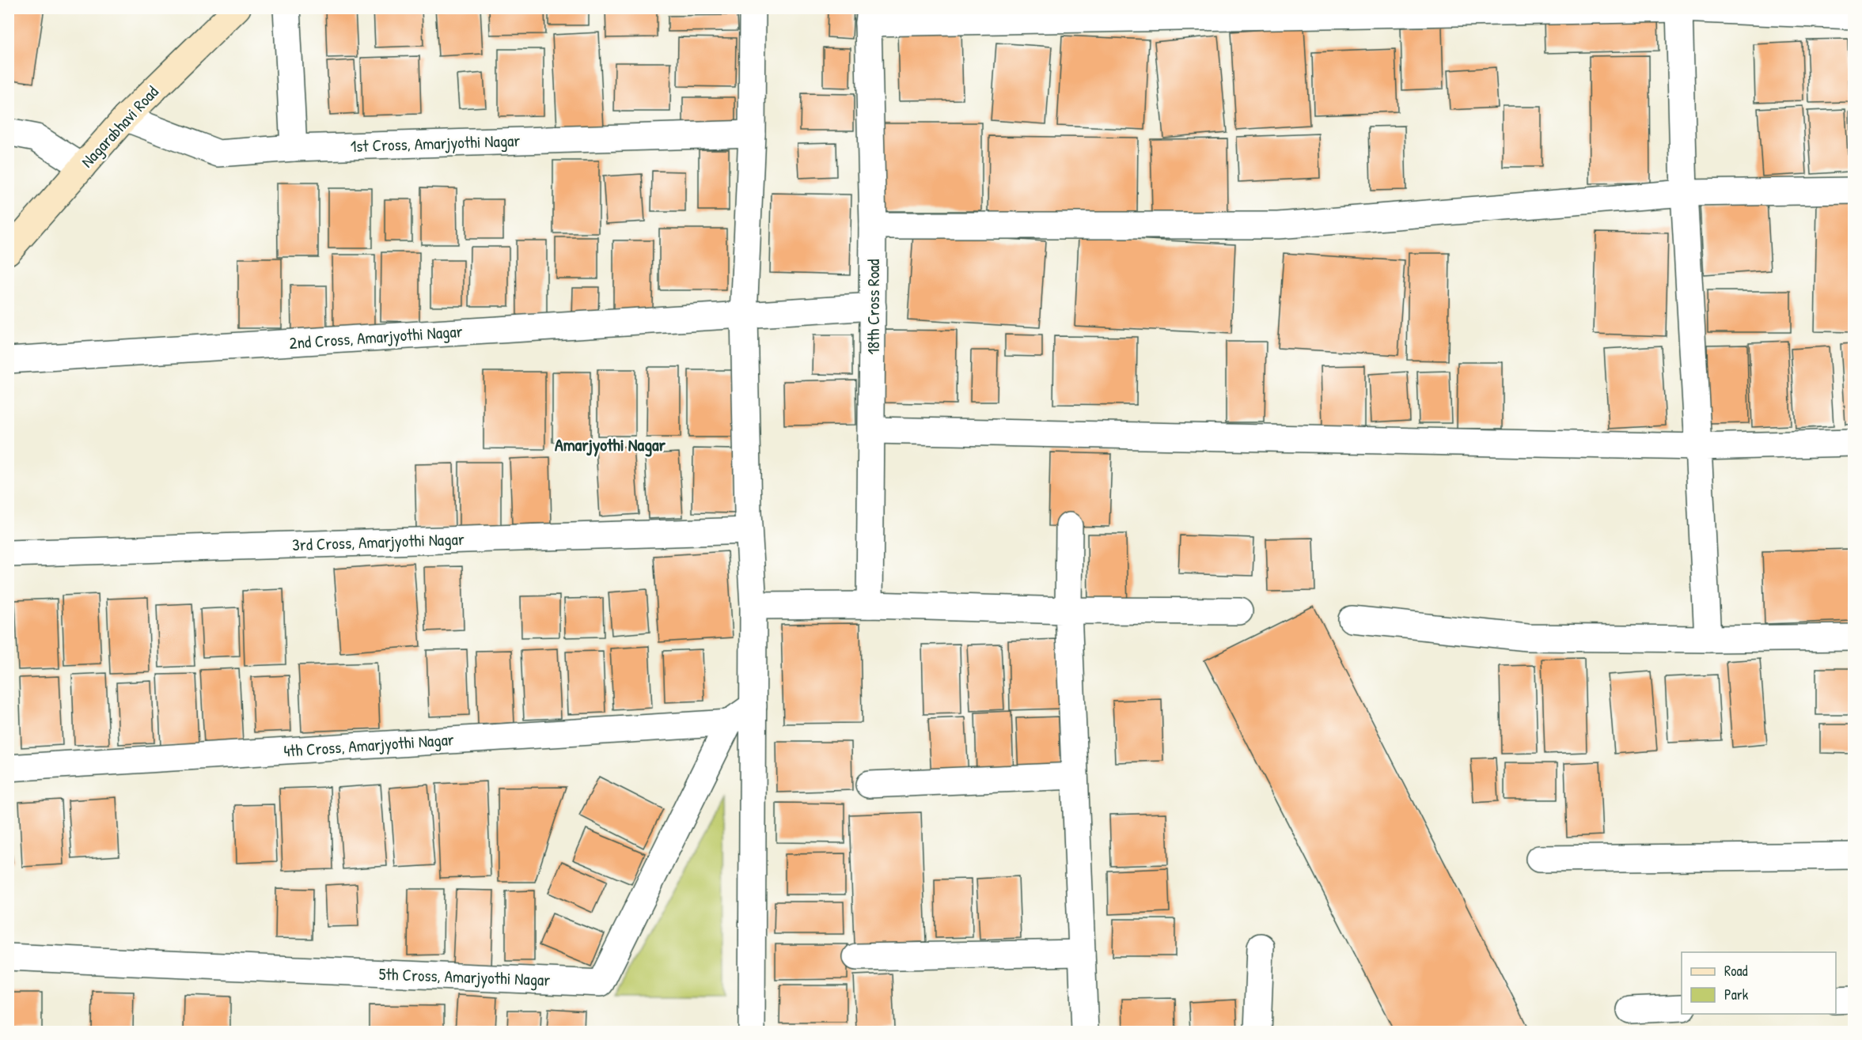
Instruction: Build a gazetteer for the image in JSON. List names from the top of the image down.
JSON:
{
  "streets": {
    "main road": ["Nagarabhavi Road"],
    "street": [
      "1st Cross, Amarjyothi Nagar",
      "18th Cross Road",
      "2nd Cross, Amarjyothi Nagar",
      "3rd Cross, Amarjyothi Nagar",
      "4th Cross, Amarjyothi Nagar",
      "5th Cross, Amarjyothi Nagar"
    ]
  },
  "crossings": [
    ["Nagarabhavi Road", "1st Cross, Amarjyothi Nagar"],
    ["18th Cross Road", "2nd Cross, Amarjyothi Nagar"],
    ["4th Cross, Amarjyothi Nagar", "5th Cross, Amarjyothi Nagar"]
  ],
  "districts": ["Amarjyothi Nagar"],
  "legend": ["Road", "Park"]
}
